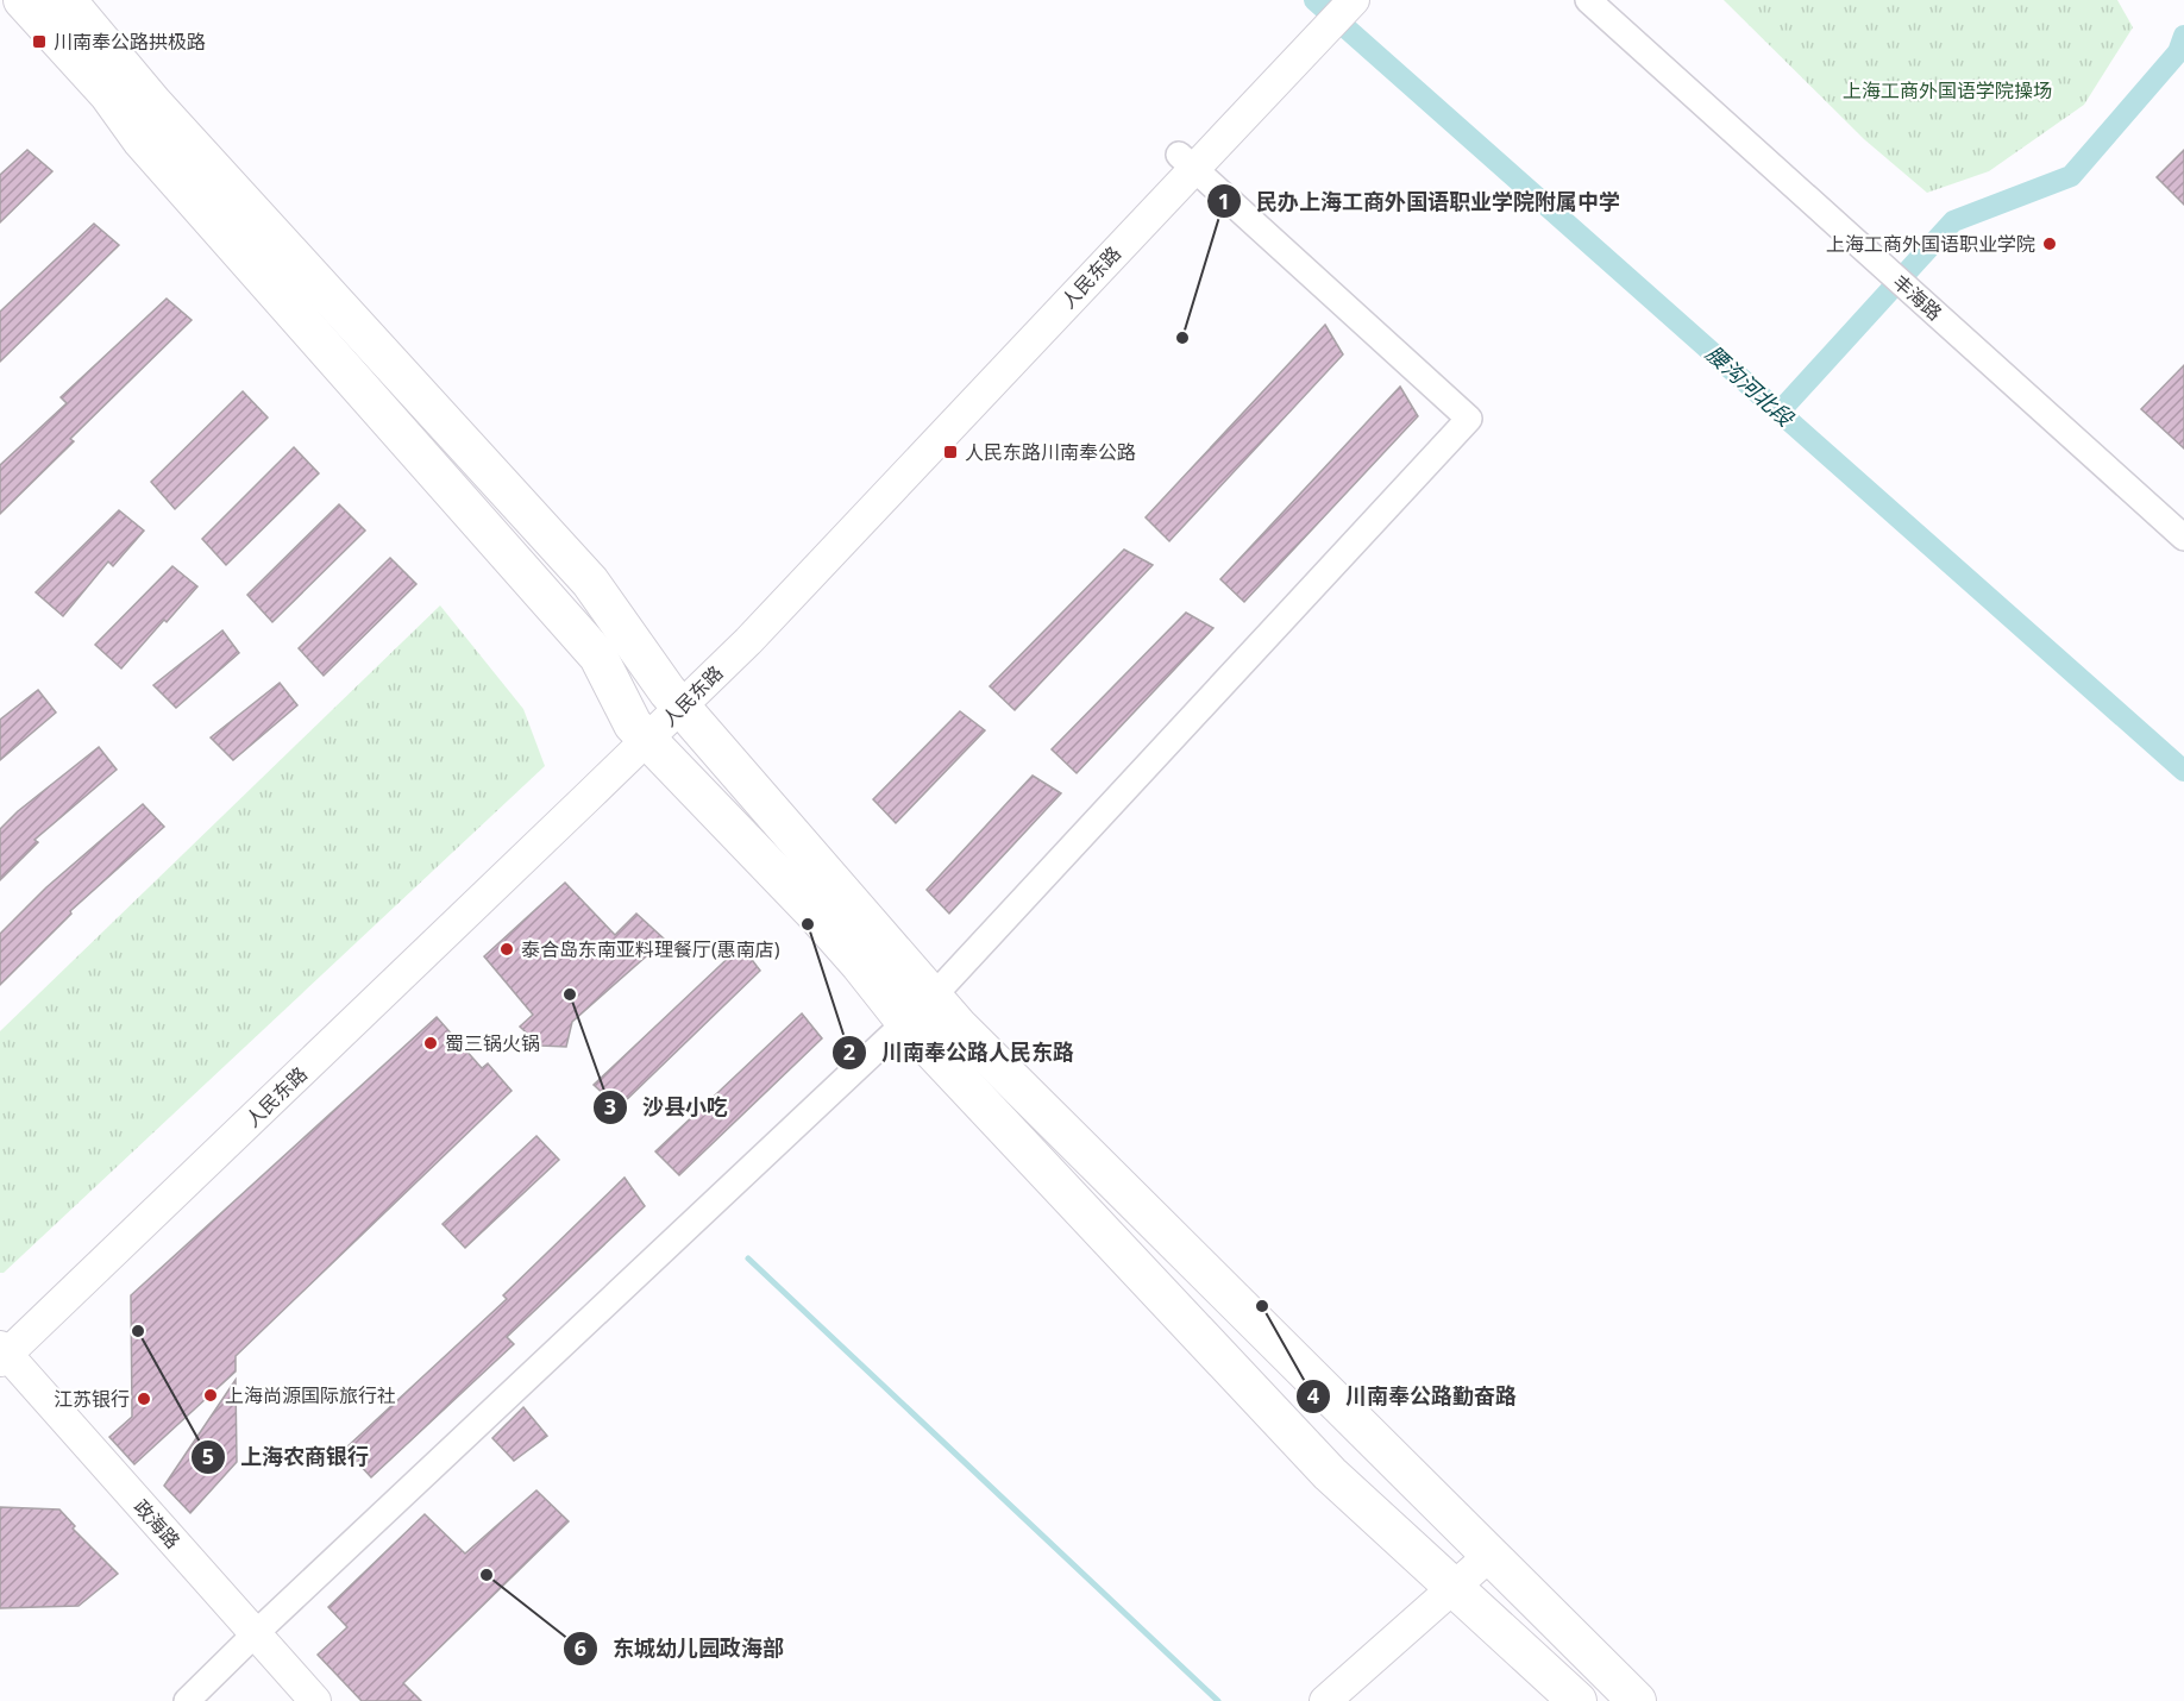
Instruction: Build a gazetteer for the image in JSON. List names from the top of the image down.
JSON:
{
  "streets": {
    "street": ["人民东路", "丰海路", "政海路"]
  },
  "crossings": [
    ["人民东路", "政海路"]
  ],
  "water": ["腰沟河北段"],
  "parks": ["上海工商外国语学院操场"],
  "places": {
    "transit": ["川南奉公路拱极路", "人民东路川南奉公路"],
    "other": [
      "上海工商外国语职业学院",
      "民办上海工商外国语职业学院附属中学",
      "川南奉公路人民东路",
      "泰合岛东南亚料理餐厅(惠南店)",
      "沙县小吃",
      "蜀三锅火锅",
      "川南奉公路勤奋路",
      "上海农商银行",
      "上海尚源国际旅行社",
      "江苏银行",
      "东城幼儿园政海部"
    ]
  }
}
